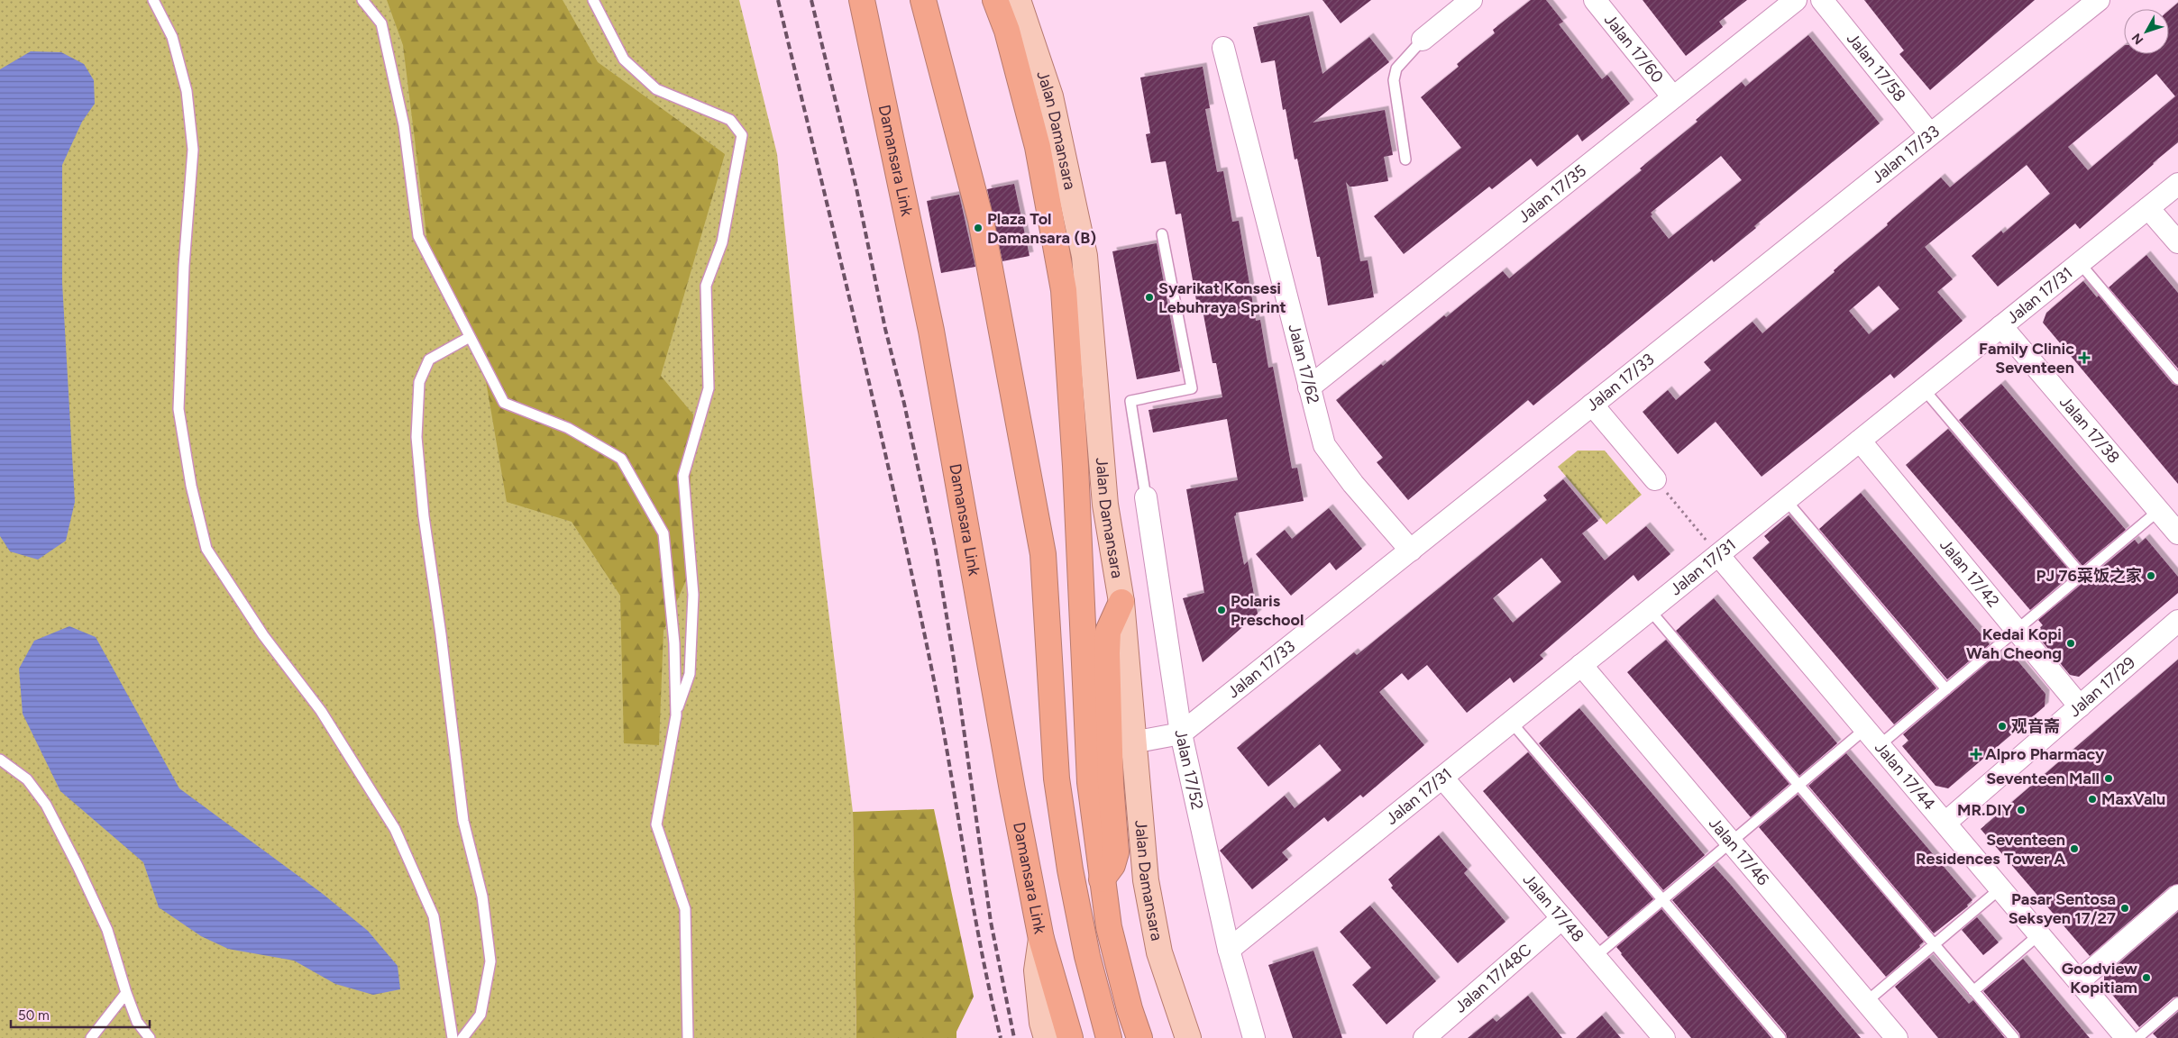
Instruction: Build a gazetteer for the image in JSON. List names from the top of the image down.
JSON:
{
  "streets": {
    "highway": ["Damansara Link"],
    "main road": ["Jalan Damansara"],
    "street": [
      "Jalan 17/60",
      "Jalan 17/58",
      "Jalan 17/33",
      "Jalan 17/35",
      "Jalan 17/31",
      "Jalan 17/62",
      "Jalan 17/38",
      "Jalan 17/42",
      "Jalan 17/29",
      "Jalan 17/52",
      "Jalan 17/44",
      "Jalan 17/46",
      "Jalan 17/48",
      "Jalan 17/48C"
    ]
  },
  "crossings": [
    ["Jalan 17/60", "Jalan 17/35"],
    ["Jalan 17/58", "Jalan 17/33"],
    ["Jalan Damansara", "Jalan 17/33"],
    ["Jalan 17/33", "Jalan 17/62"],
    ["Jalan 17/33", "Jalan 17/52"],
    ["Jalan 17/35", "Jalan 17/62"],
    ["Jalan 17/31", "Jalan 17/38"],
    ["Jalan 17/31", "Jalan 17/42"],
    ["Jalan 17/31", "Jalan 17/52"],
    ["Jalan 17/31", "Jalan 17/44"],
    ["Jalan 17/31", "Jalan 17/46"],
    ["Jalan 17/31", "Jalan 17/48"],
    ["Jalan 17/42", "Jalan 17/29"],
    ["Jalan 17/29", "Jalan 17/44"],
    ["Jalan 17/48", "Jalan 17/48C"]
  ],
  "places": {
    "other": [
      "Plaza Tol Damansara (B)",
      "Syarikat Konsesi Lebuhraya Sprint",
      "PJ 76菜饭之家",
      "Polaris Preschool",
      "Kedai Kopi Wah Cheong",
      "观音斋",
      "Seventeen Mall",
      "MaxValu",
      "MR.DIY",
      "Seventeen Residences Tower A",
      "Pasar Sentosa Seksyen 17/27",
      "Goodview Kopitiam"
    ],
    "health": ["Family Clinic Seventeen", "Alpro Pharmacy"]
  },
  "scale_bar": "50 m",
  "north": "bottom left"
}
